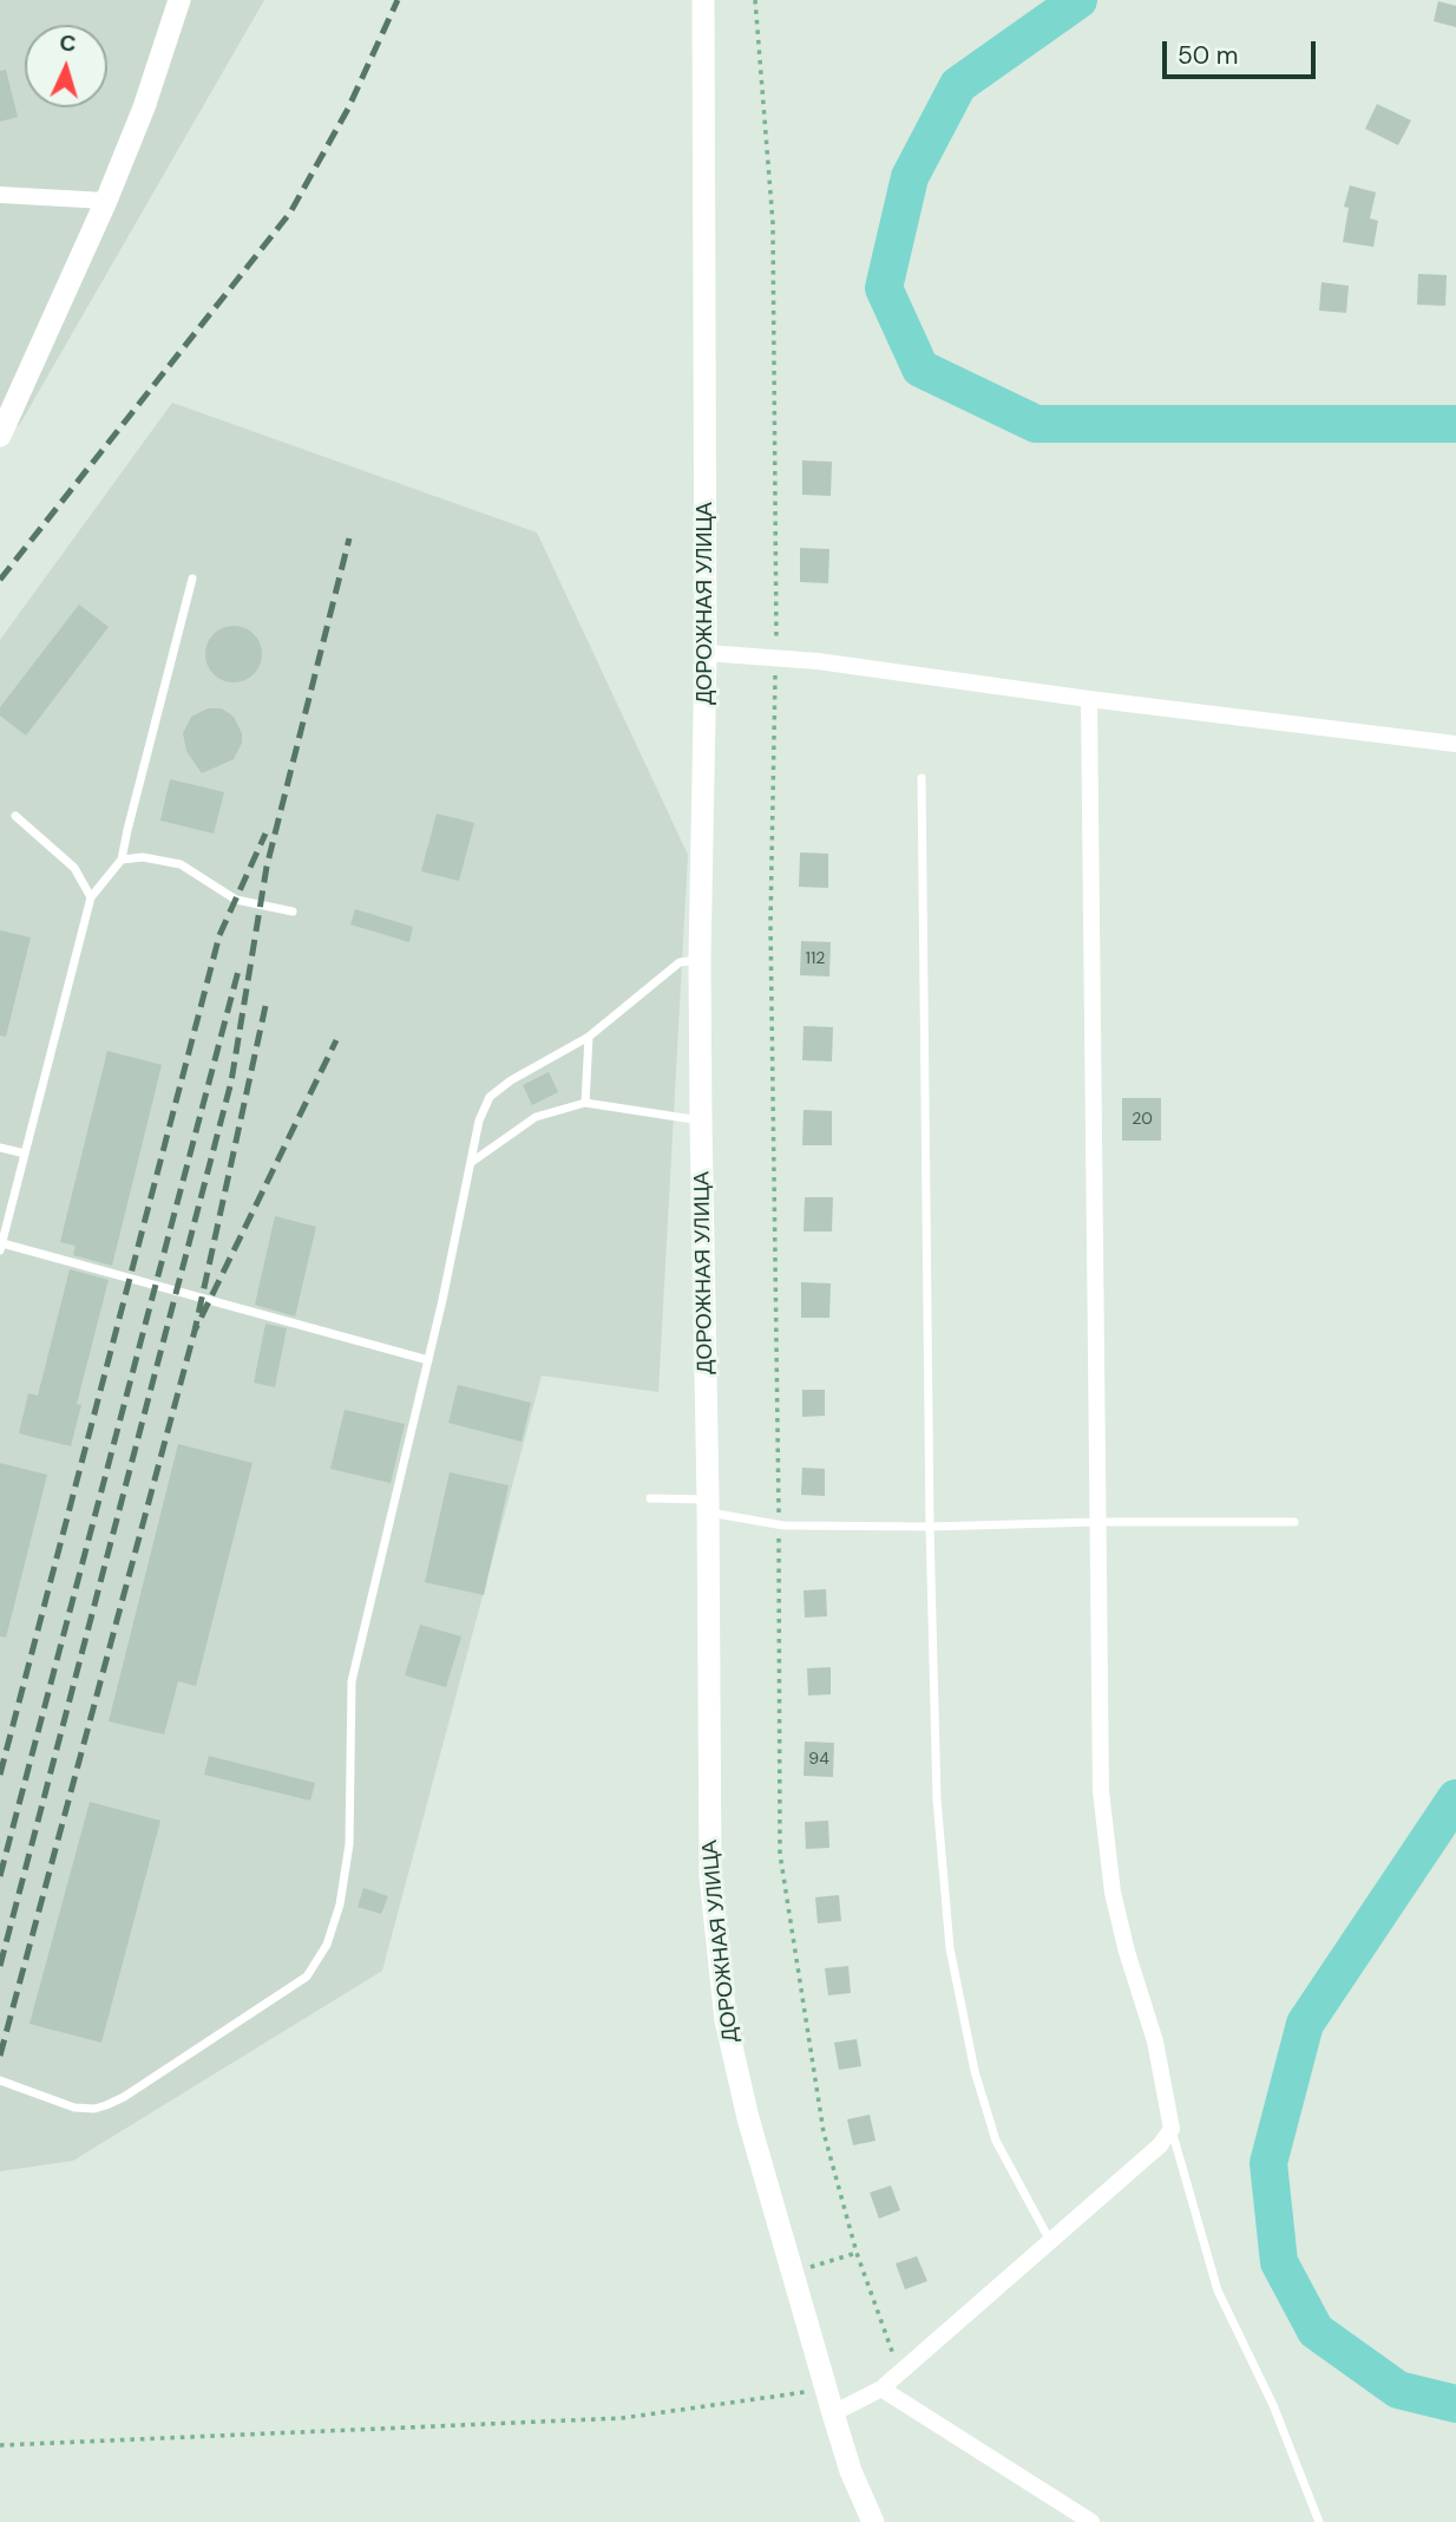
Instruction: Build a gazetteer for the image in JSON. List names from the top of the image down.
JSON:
{
  "streets": {
    "street": ["ДОРОЖНАЯ УЛИЦА"]
  },
  "house_numbers": ["112", "20", "94"],
  "scale_bar": "50 m",
  "north": "top"
}
